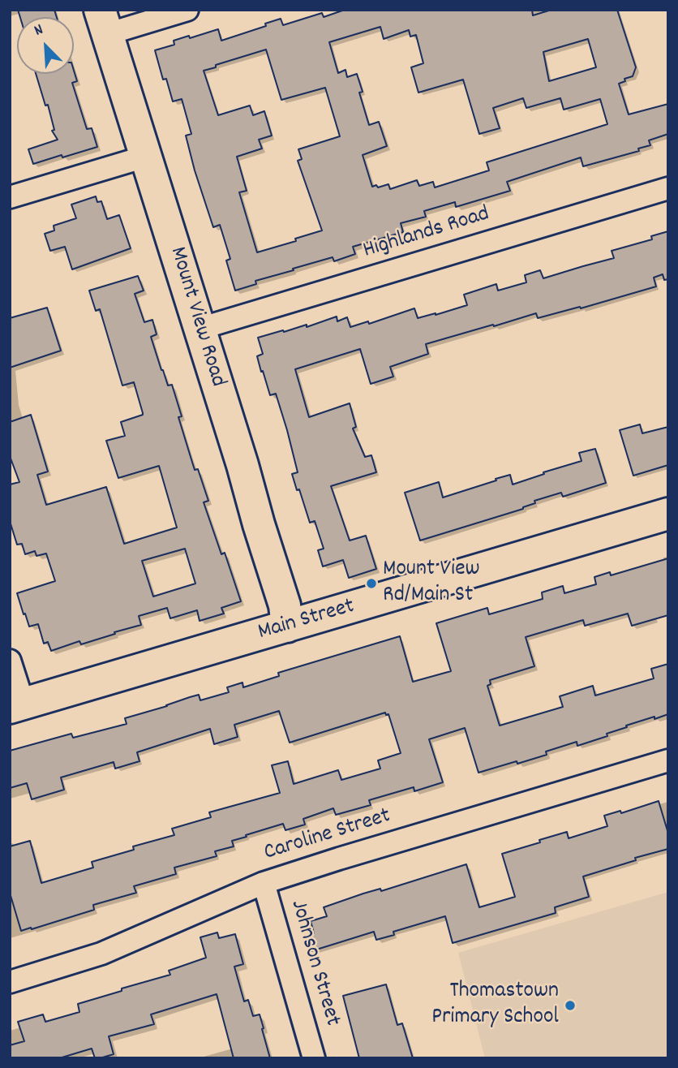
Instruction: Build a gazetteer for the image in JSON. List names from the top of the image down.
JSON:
{
  "streets": {
    "street": [
      "Highlands Road",
      "Mount View Road",
      "Main Street",
      "Caroline Street",
      "Johnson Street"
    ]
  },
  "crossings": [
    ["Highlands Road", "Mount View Road"],
    ["Mount View Road", "Main Street"],
    ["Caroline Street", "Johnson Street"]
  ],
  "places": ["Mount View Rd/Main St", "Thomastown Primary School"],
  "north": "top left"
}
